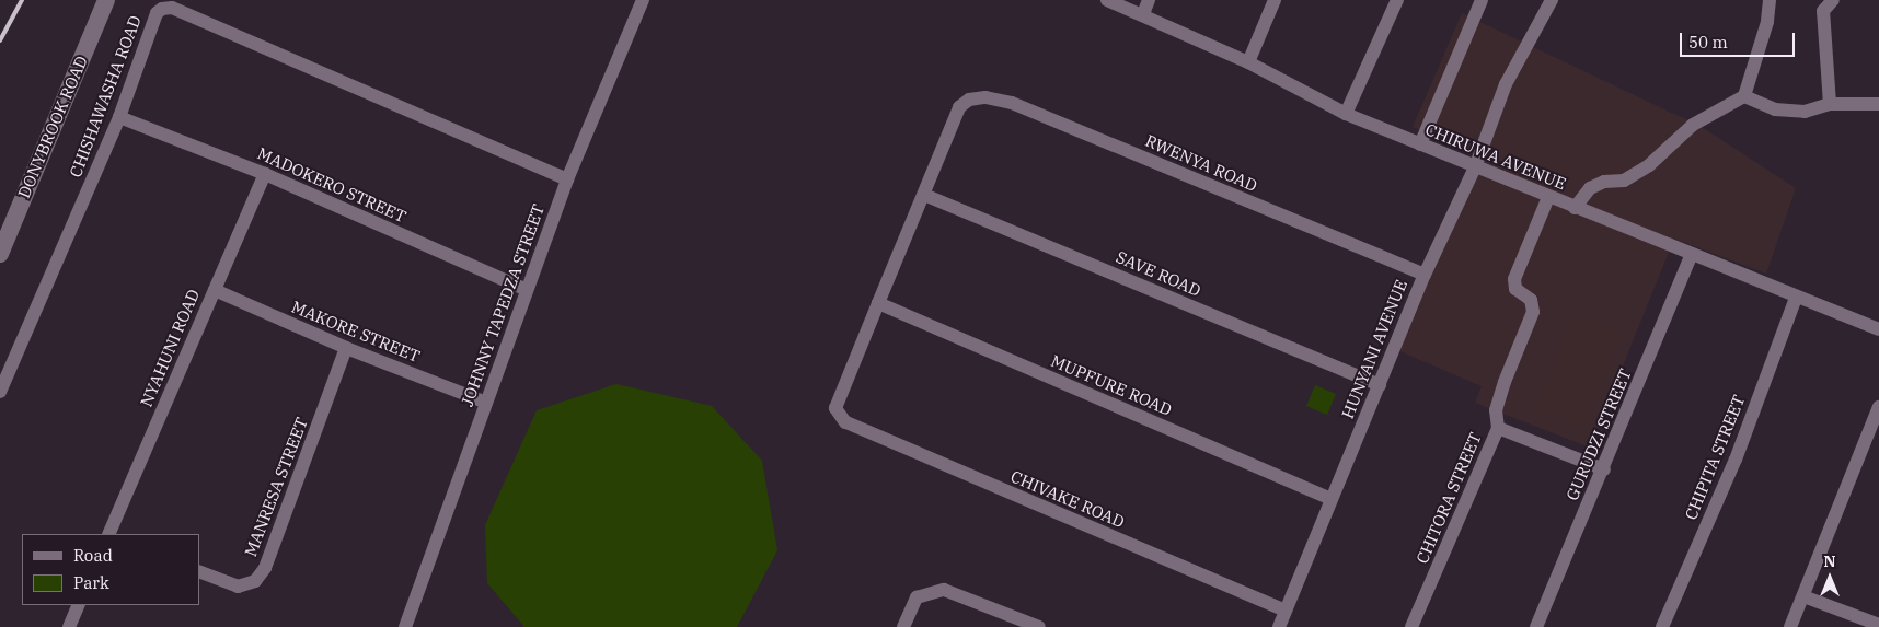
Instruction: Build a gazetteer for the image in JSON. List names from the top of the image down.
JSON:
{
  "streets": {
    "street": [
      "CHISHAWASHA ROAD",
      "DONYBROOK ROAD",
      "CHIRUWA AVENUE",
      "RWENYA ROAD",
      "MADOKERO STREET",
      "SAVE ROAD",
      "JOHNNY TAPEDZA STREET",
      "MAKORE STREET",
      "NYAHUNI ROAD",
      "HUNYANI AVENUE",
      "MUPFURE ROAD",
      "GURUDZI STREET",
      "CHIPITA STREET",
      "MANRESA STREET",
      "CHITORA STREET",
      "CHIVAKE ROAD"
    ]
  },
  "crossings": [
    ["CHISHAWASHA ROAD", "MADOKERO STREET"],
    ["CHISHAWASHA ROAD", "JOHNNY TAPEDZA STREET"],
    ["CHIRUWA AVENUE", "HUNYANI AVENUE"],
    ["CHIRUWA AVENUE", "GURUDZI STREET"],
    ["CHIRUWA AVENUE", "CHIPITA STREET"],
    ["RWENYA ROAD", "SAVE ROAD"],
    ["RWENYA ROAD", "HUNYANI AVENUE"],
    ["MADOKERO STREET", "JOHNNY TAPEDZA STREET"],
    ["MADOKERO STREET", "NYAHUNI ROAD"],
    ["SAVE ROAD", "HUNYANI AVENUE"],
    ["JOHNNY TAPEDZA STREET", "MAKORE STREET"],
    ["MAKORE STREET", "NYAHUNI ROAD"],
    ["MAKORE STREET", "MANRESA STREET"],
    ["HUNYANI AVENUE", "MUPFURE ROAD"],
    ["HUNYANI AVENUE", "CHIVAKE ROAD"],
    ["MUPFURE ROAD", "CHIVAKE ROAD"],
    ["GURUDZI STREET", "CHITORA STREET"]
  ],
  "legend": ["Road", "Park"],
  "scale_bar": "50 m",
  "north": "top"
}
